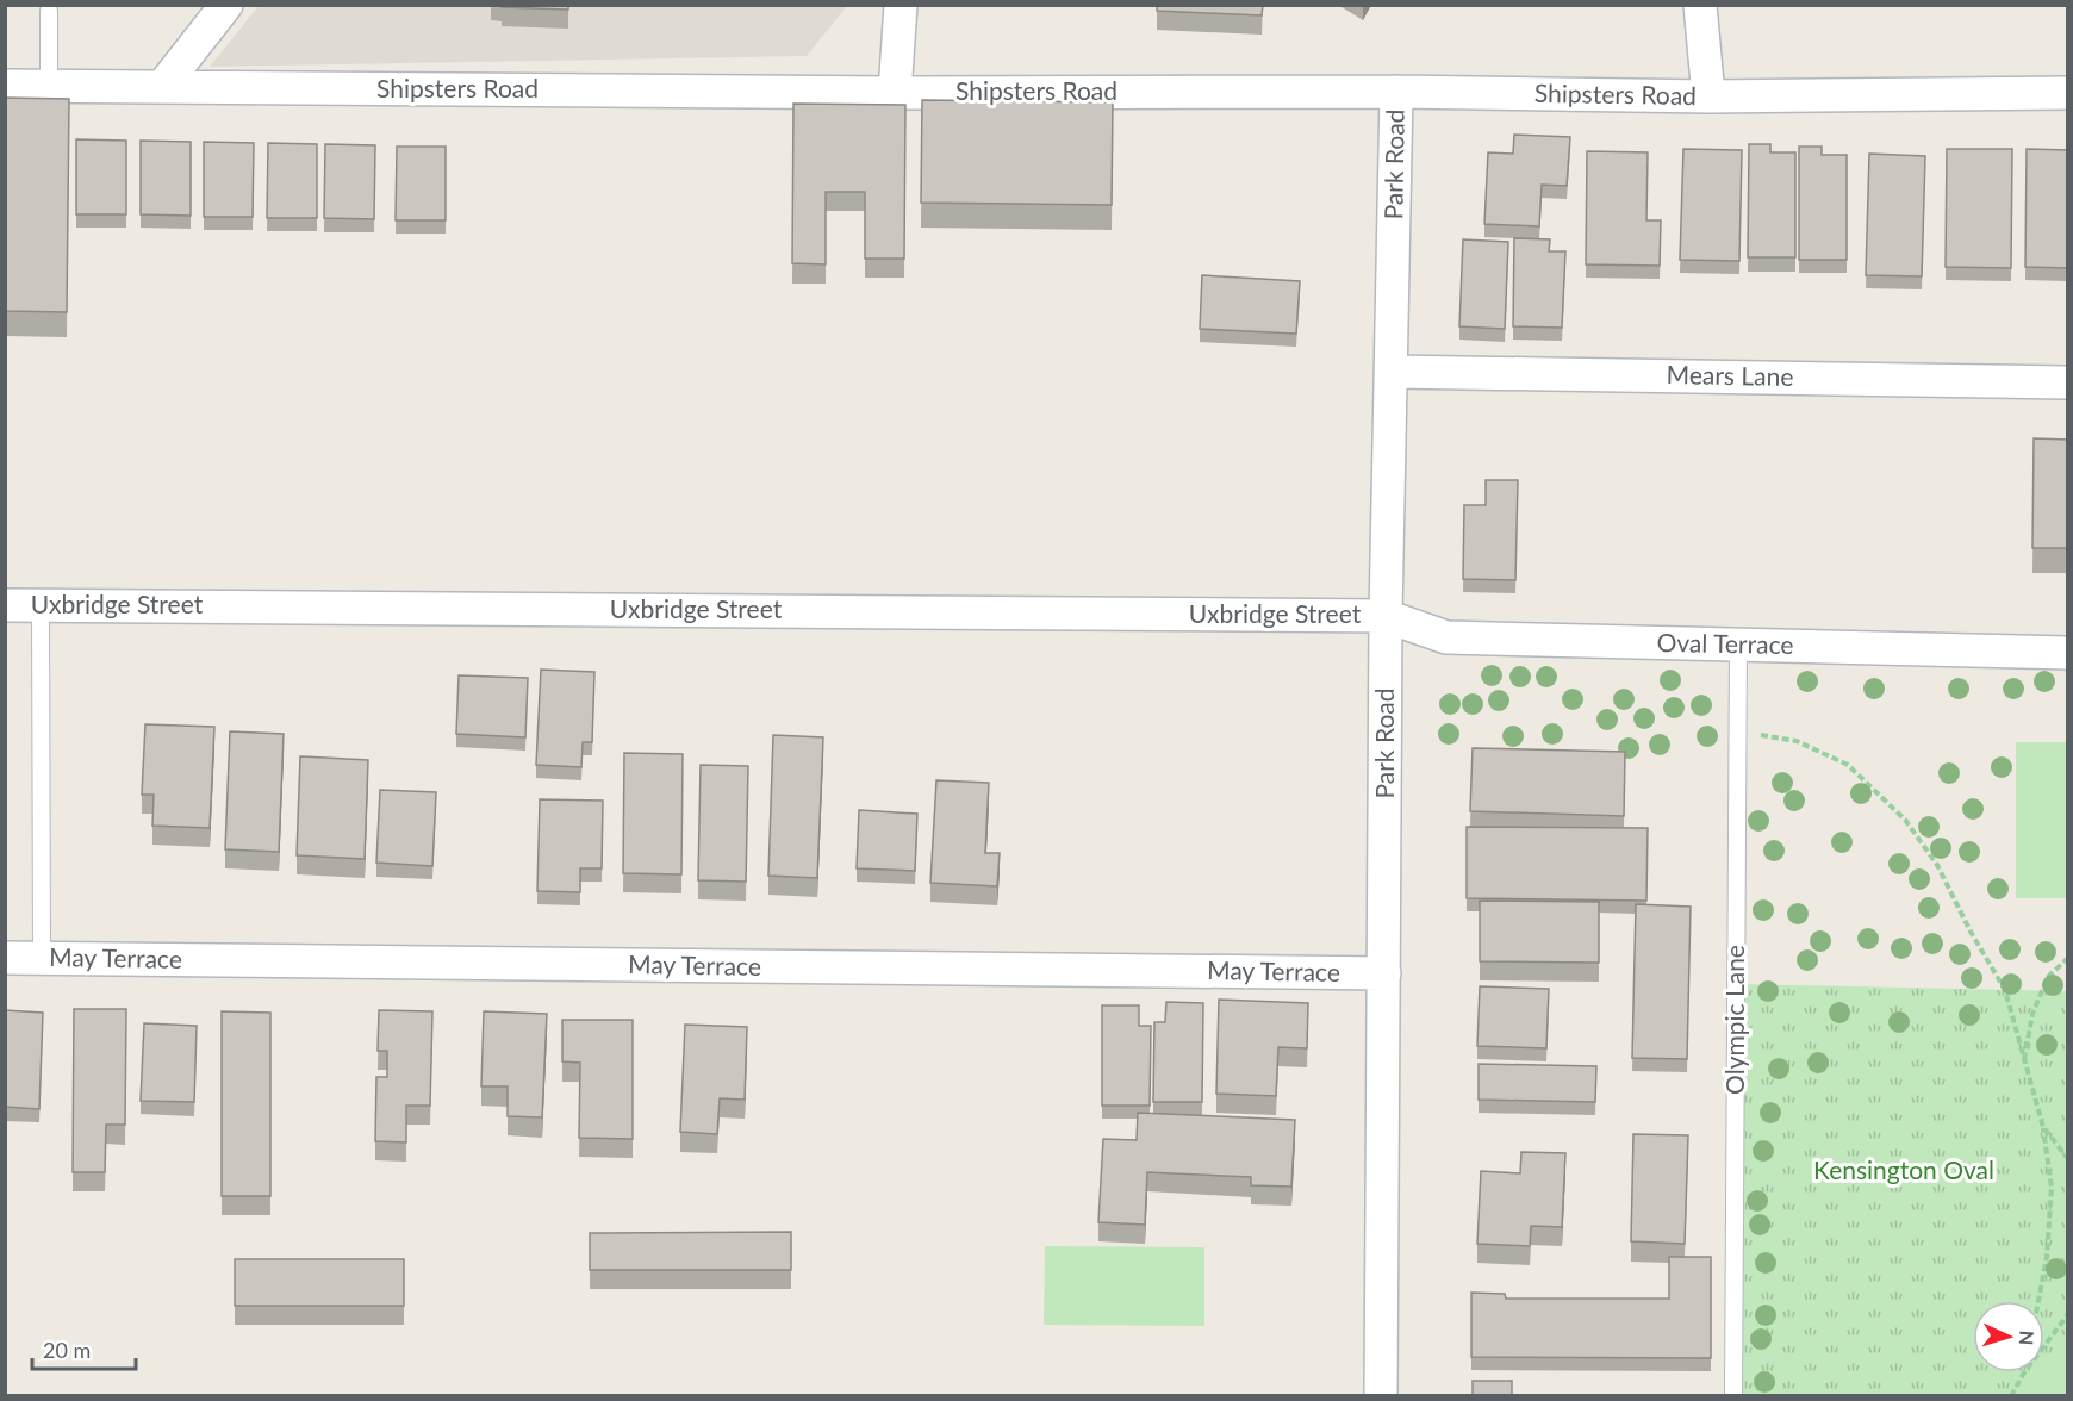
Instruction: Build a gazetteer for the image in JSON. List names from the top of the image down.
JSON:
{
  "streets": {
    "street": [
      "Shipsters Road",
      "Park Road",
      "Mears Lane",
      "Uxbridge Street",
      "Oval Terrace",
      "May Terrace"
    ],
    "lane": ["Olympic Lane"]
  },
  "crossings": [
    ["Shipsters Road", "Park Road"],
    ["Park Road", "Mears Lane"],
    ["Park Road", "Uxbridge Street"],
    ["Park Road", "Oval Terrace"],
    ["Park Road", "May Terrace"],
    ["Uxbridge Street", "Oval Terrace"],
    ["Oval Terrace", "Olympic Lane"]
  ],
  "parks": ["Kensington Oval"],
  "scale_bar": "20 m",
  "north": "right"
}
